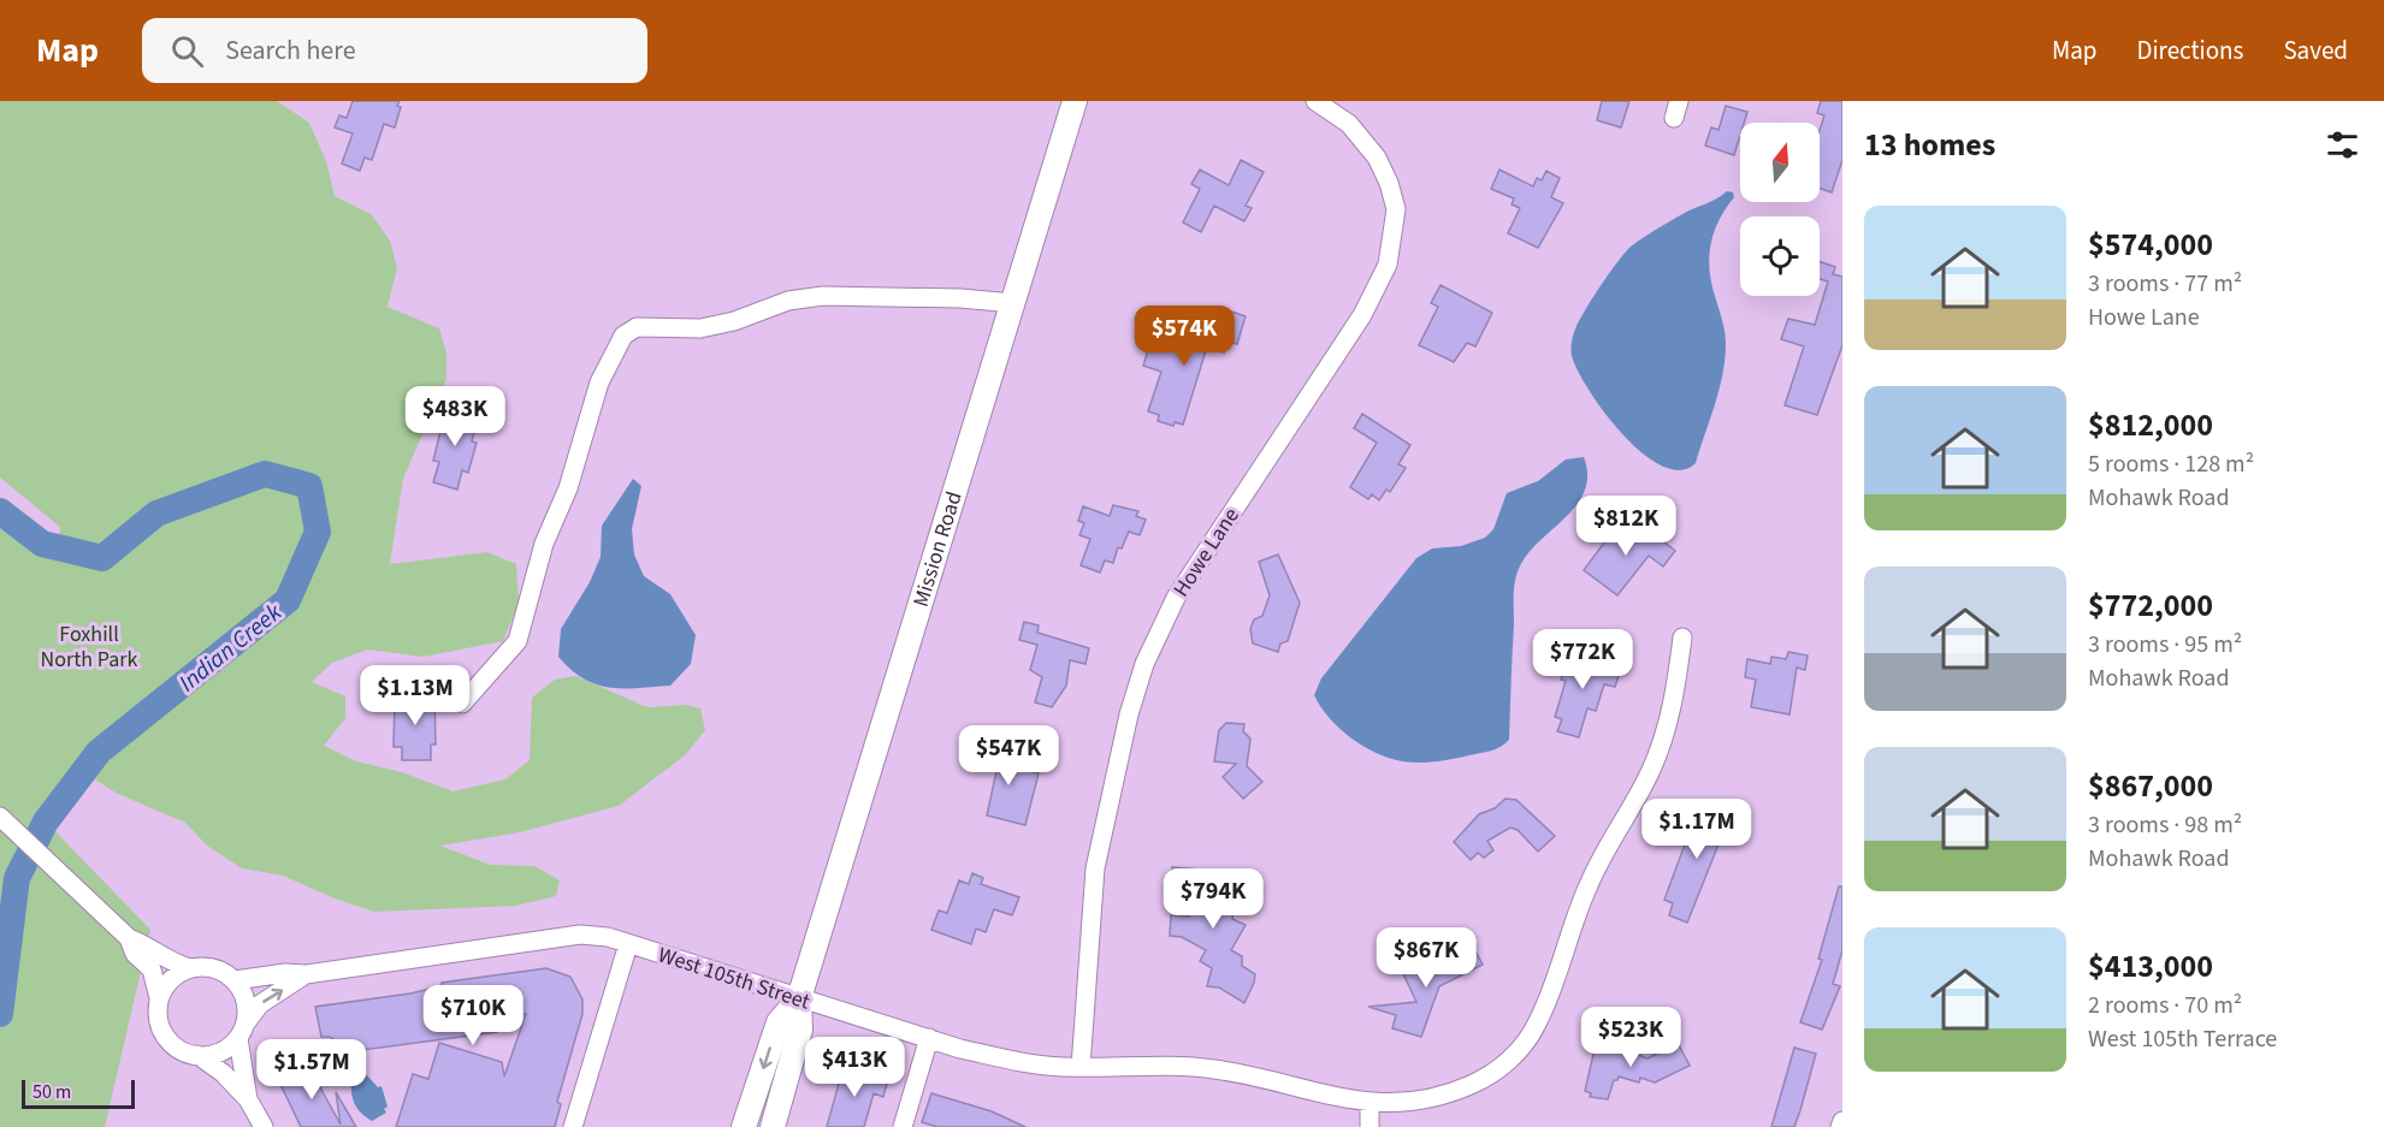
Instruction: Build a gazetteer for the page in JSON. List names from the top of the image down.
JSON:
{
  "streets": {
    "main road": ["Mission Road"],
    "street": ["Howe Lane", "West 105th Street"]
  },
  "crossings": [
    ["Mission Road", "West 105th Street"],
    ["Howe Lane", "West 105th Street"]
  ],
  "water": ["Indian Creek"],
  "parks": ["Foxhill North Park"],
  "scale_bar": "50 m",
  "north": "top",
  "page": {
    "header": "Map",
    "search": "Search here",
    "nav": ["Map", "Directions", "Saved"],
    "heading": "13 homes",
    "list": [
      {
        "name": "$574,000",
        "note": "3 rooms · 77 m² · Howe Lane"
      },
      {
        "name": "$812,000",
        "note": "5 rooms · 128 m² · Mohawk Road"
      },
      {
        "name": "$772,000",
        "note": "3 rooms · 95 m² · Mohawk Road"
      },
      {
        "name": "$867,000",
        "note": "3 rooms · 98 m² · Mohawk Road"
      },
      {
        "name": "$413,000",
        "note": "2 rooms · 70 m² · West 105th Terrace"
      }
    ],
    "price": [
      "$574K",
      "$483K",
      "$812K",
      "$772K",
      "$1.13M",
      "$547K",
      "$1.17M",
      "$794K",
      "$867K",
      "$710K",
      "$523K",
      "$413K",
      "$1.57M"
    ],
    "scale": "50 m"
  }
}
